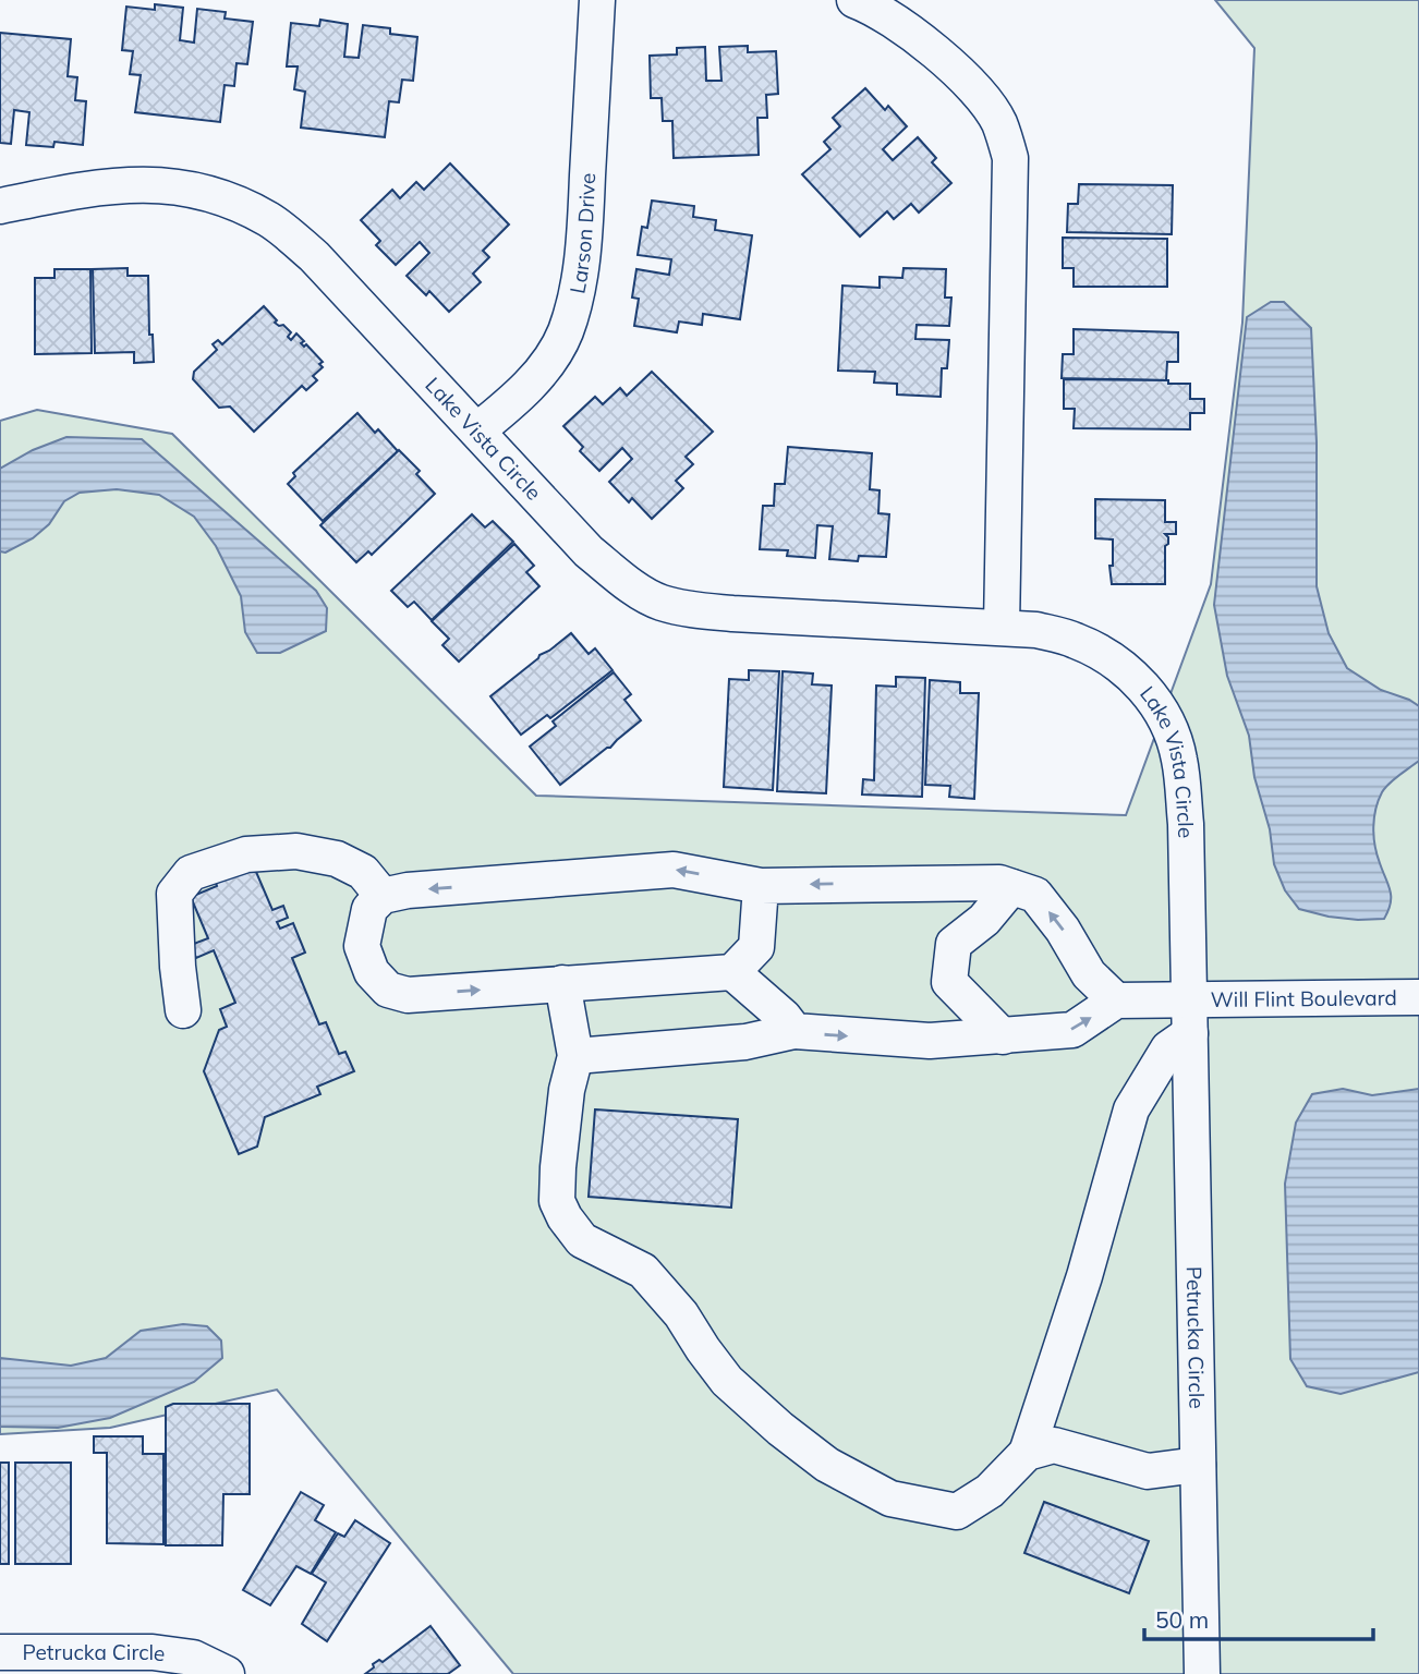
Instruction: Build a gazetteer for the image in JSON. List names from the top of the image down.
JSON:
{
  "streets": {
    "street": [
      "Larson Drive",
      "Lake Vista Circle",
      "Will Flint Boulevard",
      "Petrucka Circle"
    ]
  },
  "crossings": [
    ["Larson Drive", "Lake Vista Circle"],
    ["Lake Vista Circle", "Will Flint Boulevard"],
    ["Lake Vista Circle", "Petrucka Circle"],
    ["Will Flint Boulevard", "Petrucka Circle"]
  ],
  "scale_bar": "50 m"
}
